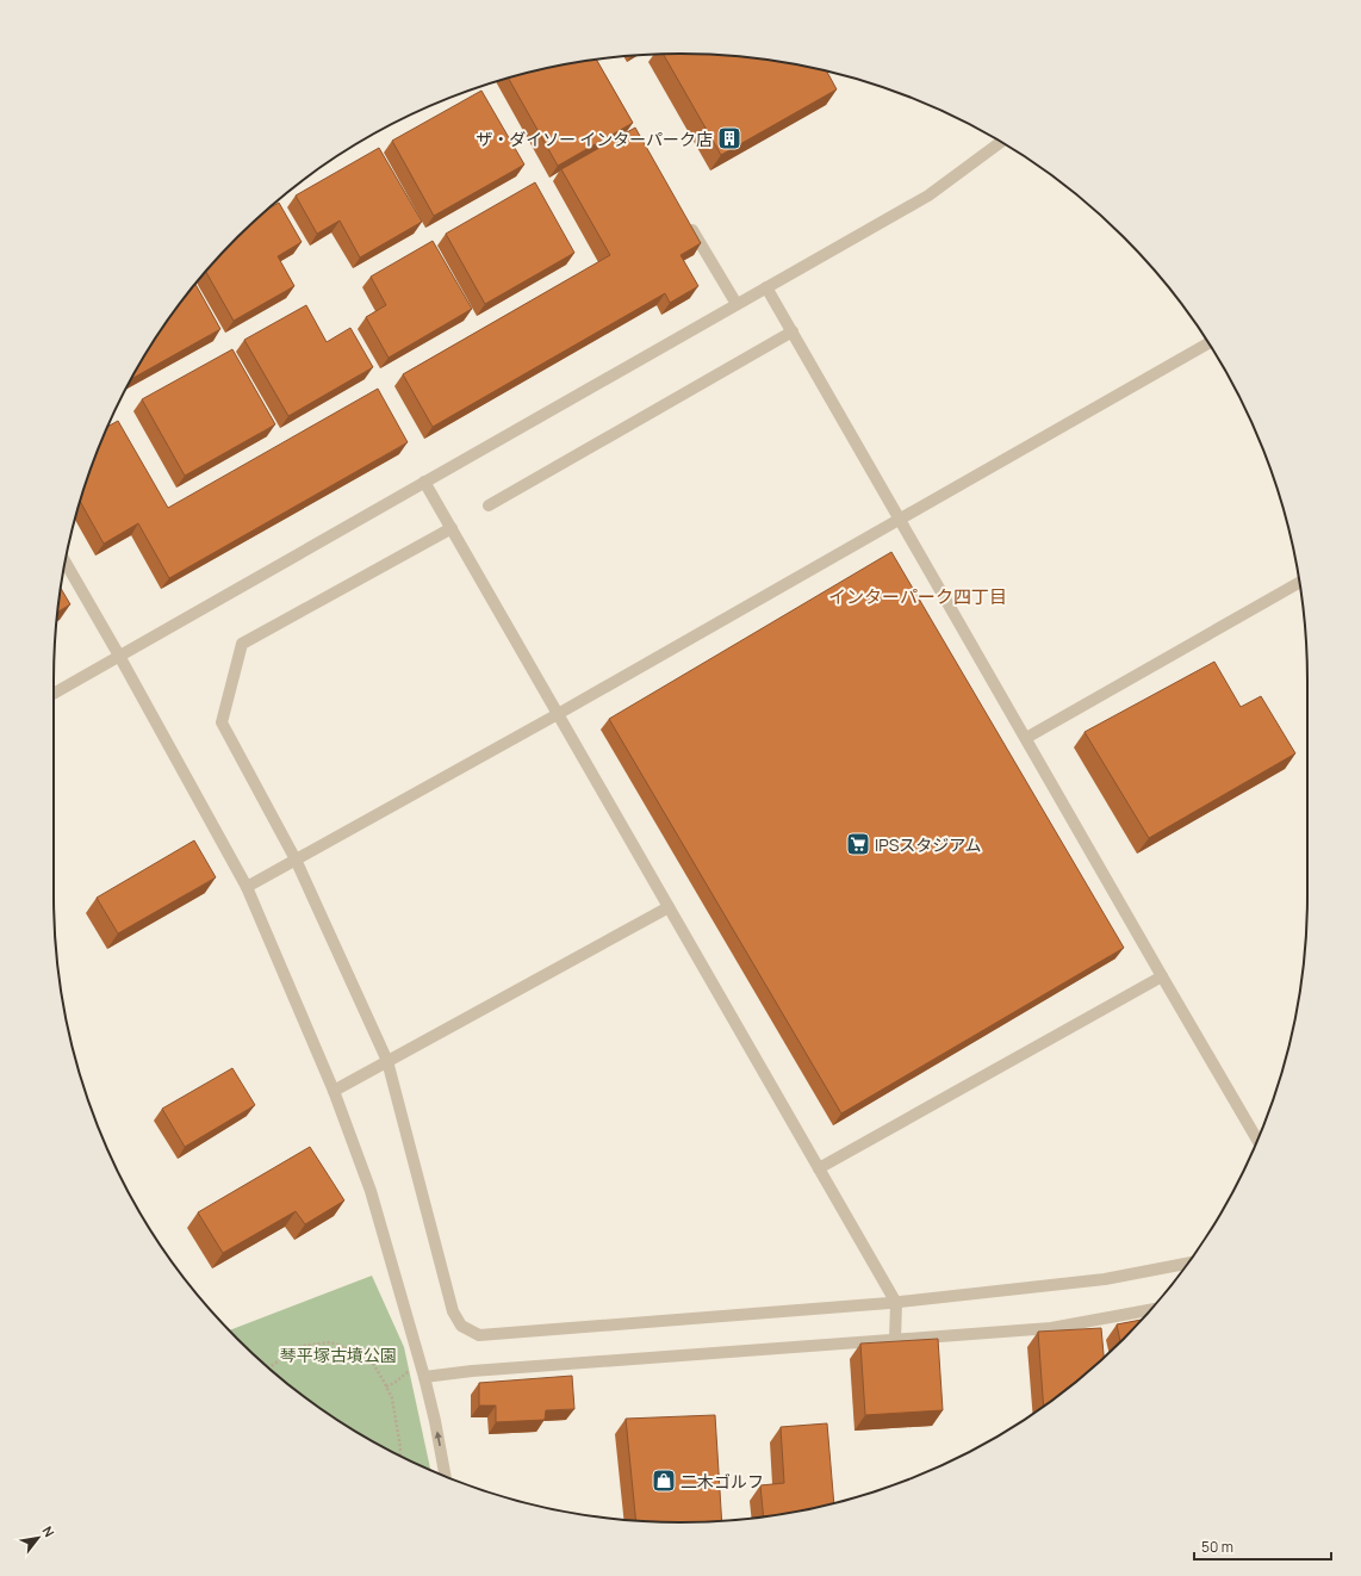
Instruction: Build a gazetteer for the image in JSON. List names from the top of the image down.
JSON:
{
  "districts": ["インターパーク四丁目"],
  "parks": ["琴平塚古墳公園"],
  "places": {
    "building": ["ザ・ダイソー インターパーク店"],
    "supermarket": ["IPSスタジアム"],
    "shop": ["二木ゴルフ"]
  },
  "scale_bar": "50 m",
  "north": "top right"
}
